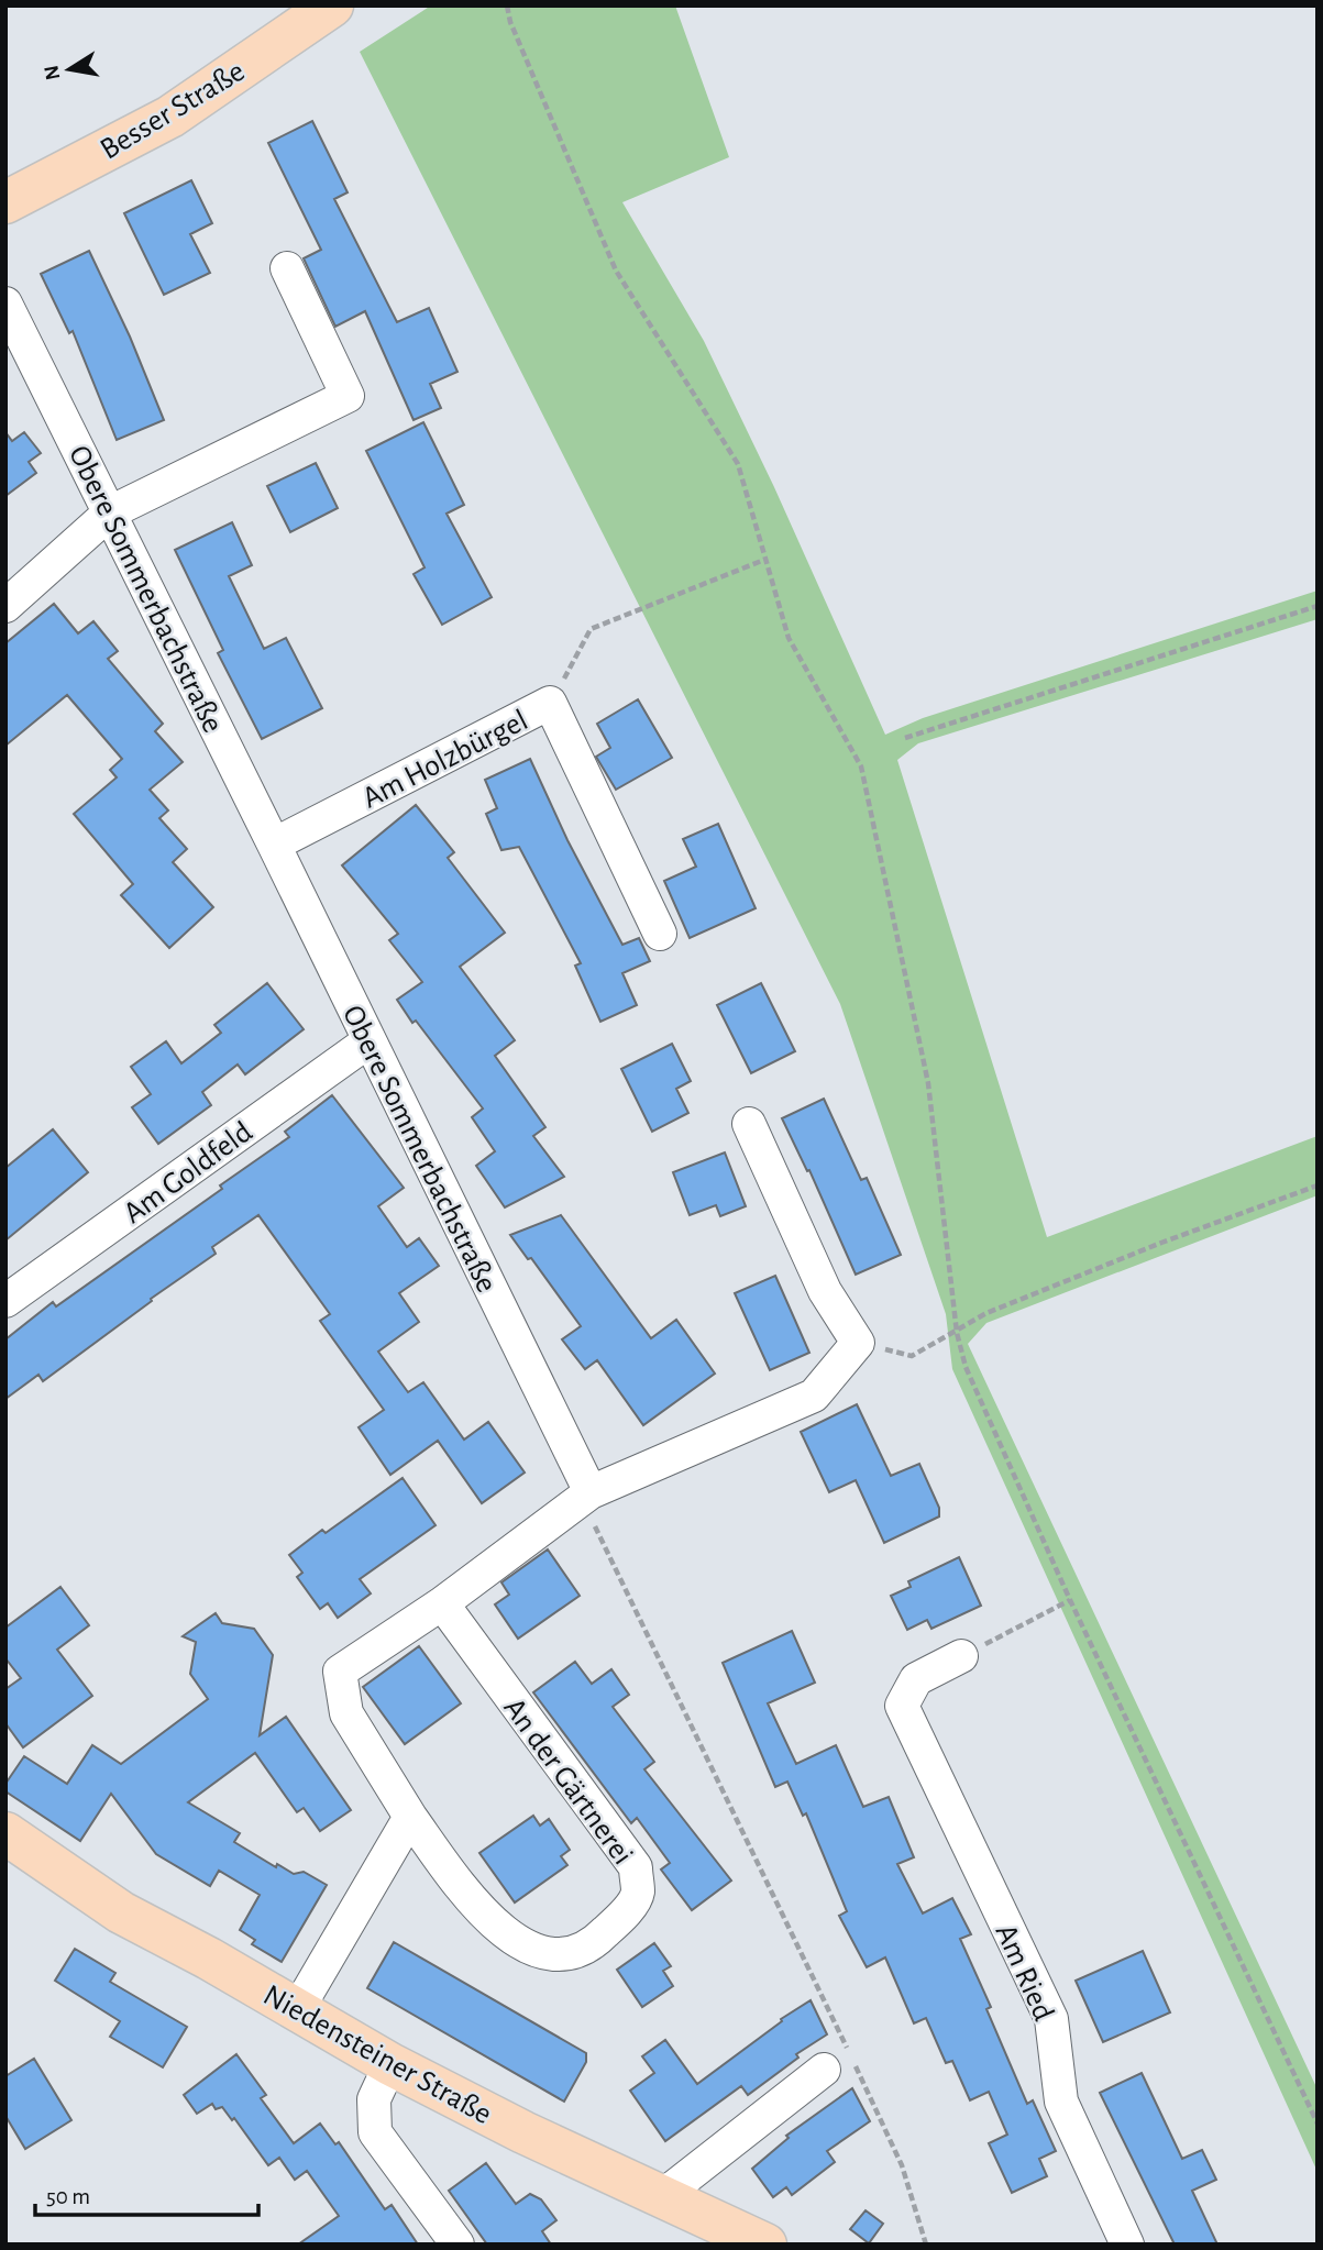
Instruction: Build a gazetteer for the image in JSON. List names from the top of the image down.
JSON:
{
  "streets": {
    "main road": ["Besser Straße", "Niedensteiner Straße"],
    "street": [
      "Obere Sommerbachstraße",
      "Am Holzbürgel",
      "Am Goldfeld",
      "An der Gärtnerei",
      "Am Ried"
    ]
  },
  "crossings": [
    ["Obere Sommerbachstraße", "Am Holzbürgel"],
    ["Obere Sommerbachstraße", "Am Goldfeld"],
    ["Obere Sommerbachstraße", "An der Gärtnerei"]
  ],
  "scale_bar": "50 m",
  "north": "left"
}
